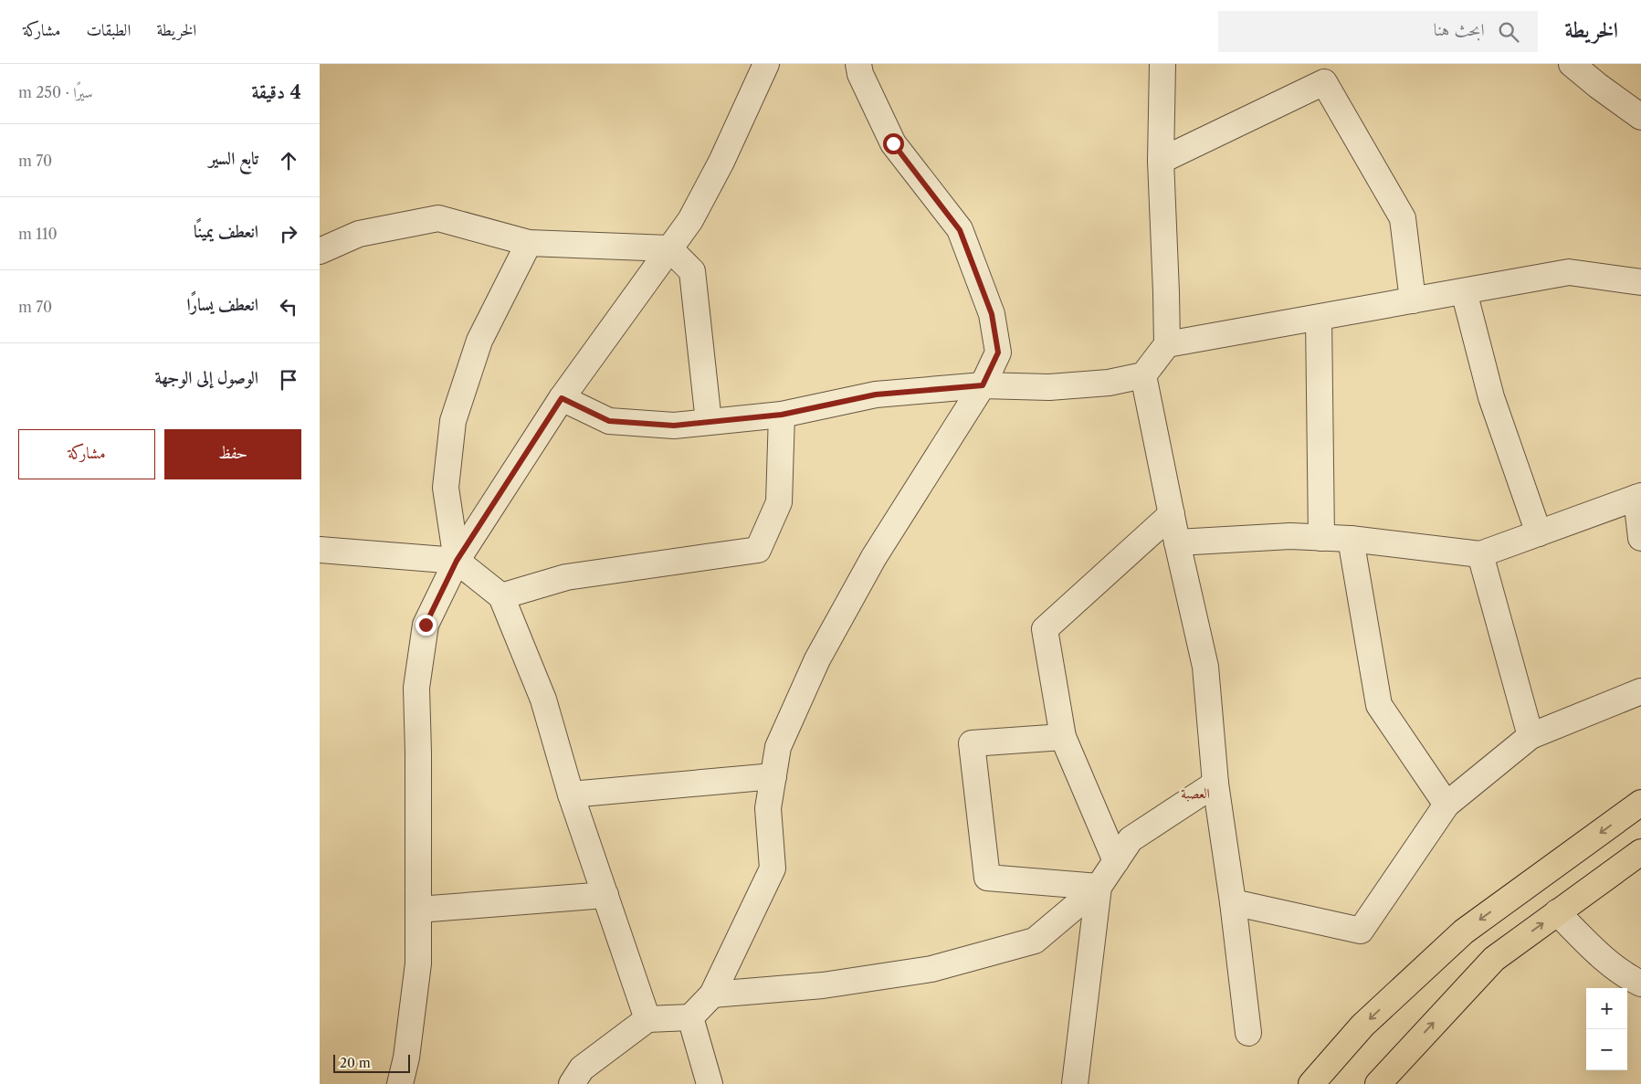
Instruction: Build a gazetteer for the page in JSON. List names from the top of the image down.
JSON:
{
  "districts": ["العصبة"],
  "scale_bar": "20 m",
  "page": {
    "header": "الخريطة",
    "search": "ابحث هنا",
    "nav": ["الخريطة", "الطبقات", "مشاركة"],
    "heading": ["4 دقيقة", "سيرًا · 250 m"],
    "list": [
      ["تابع السير", "70 m"],
      ["انعطف يمينًا", "110 m"],
      ["انعطف يسارًا", "70 m"],
      "الوصول إلى الوجهة"
    ],
    "buttons": ["حفظ", "مشاركة"],
    "map_buttons": ["+", "−"],
    "scale": "20 m"
  }
}
